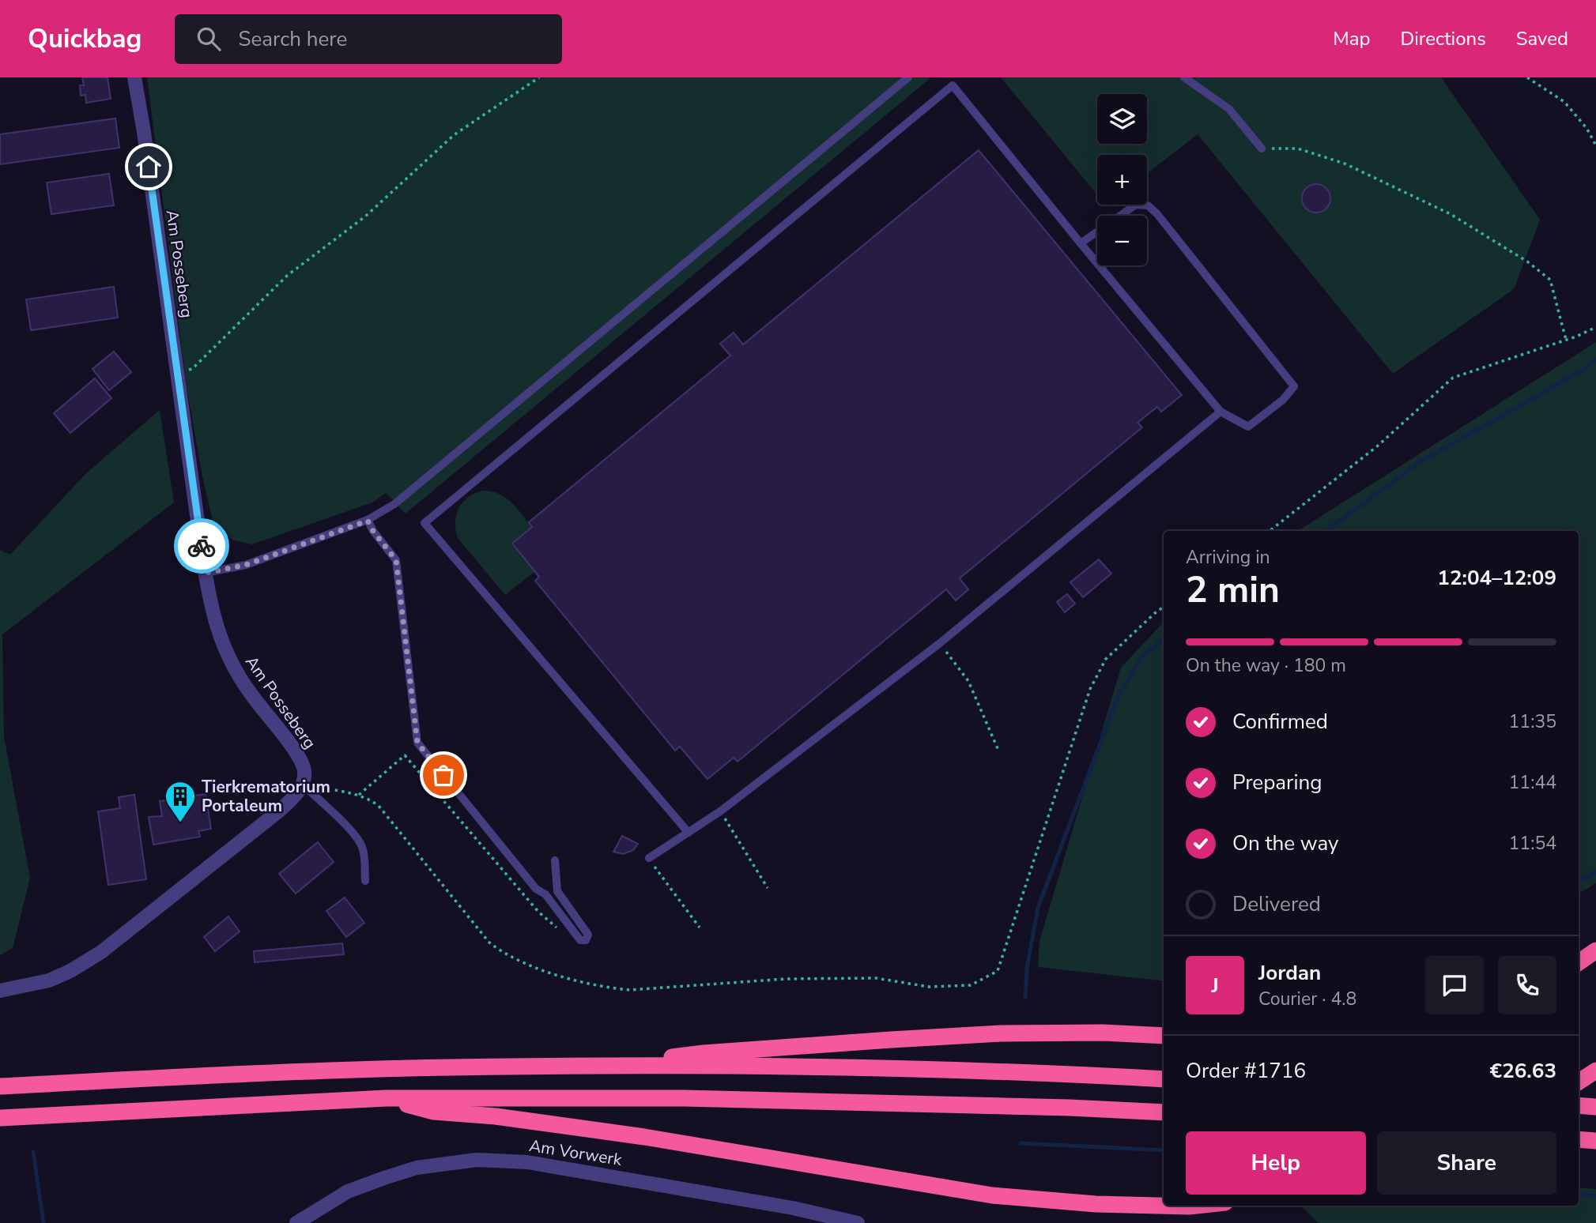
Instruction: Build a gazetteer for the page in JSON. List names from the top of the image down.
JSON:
{
  "streets": {
    "street": ["Am Posseberg", "Am Vorwerk"]
  },
  "places": {
    "building": ["Tierkrematorium Portaleum"]
  },
  "page": {
    "header": "Quickbag",
    "search": "Search here",
    "nav": ["Map", "Directions", "Saved"],
    "map_buttons": ["+", "−"],
    "heading": ["2 min", "Arriving in", "12:04–12:09"],
    "panel": [
      "Jordan",
      "Courier · 4.8",
      "Order #1716",
      "€26.63"
    ],
    "bar": "On the way · 180 m",
    "list": [
      ["Confirmed", "11:35"],
      ["Preparing", "11:44"],
      ["On the way", "11:54"],
      "Delivered"
    ],
    "round": "J",
    "buttons": ["Help", "Share"]
  }
}
